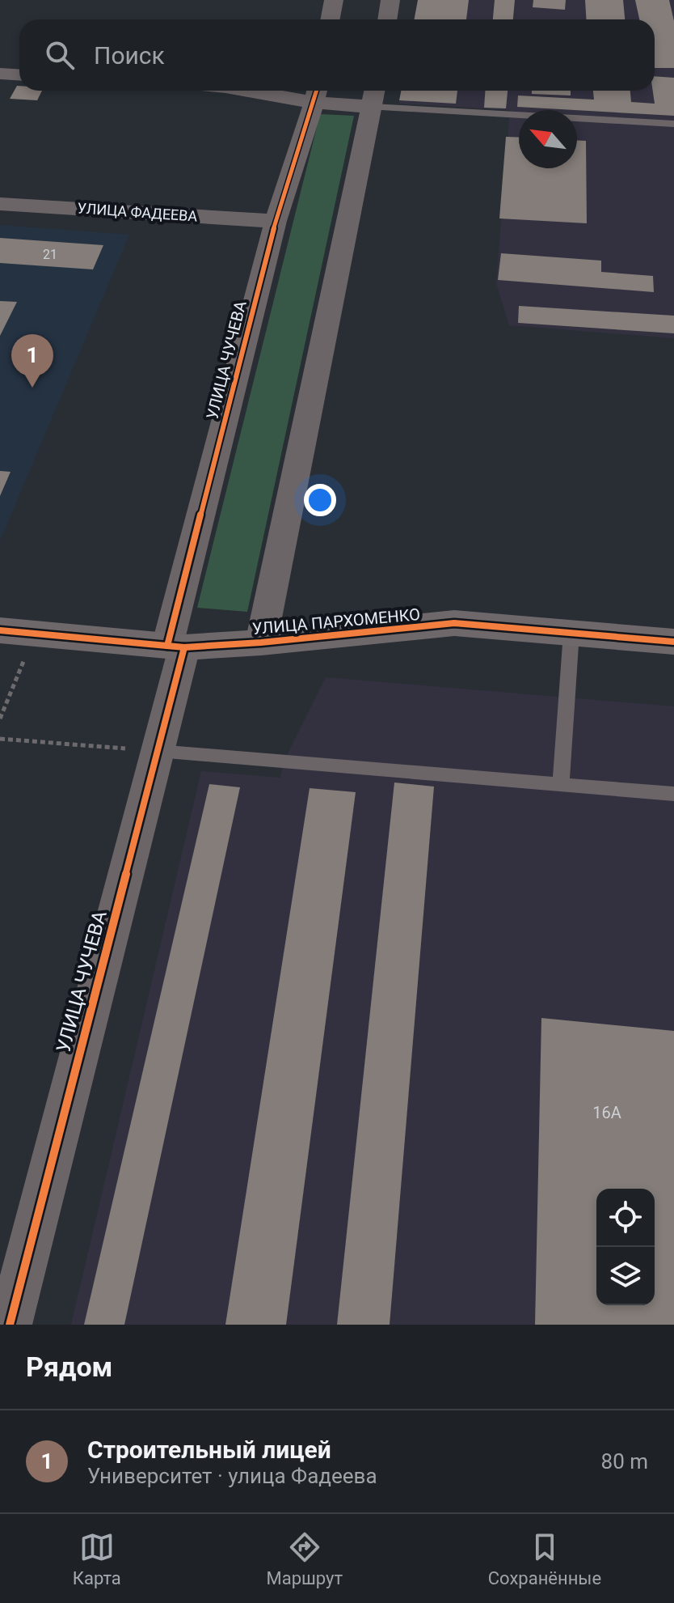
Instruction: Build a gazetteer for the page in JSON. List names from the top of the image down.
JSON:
{
  "streets": {
    "street": ["УЛИЦА ФАДЕЕВА", "УЛИЦА ЧУЧЕВА", "УЛИЦА ПАРХОМЕНКО"]
  },
  "crossings": [
    ["УЛИЦА ФАДЕЕВА", "УЛИЦА ЧУЧЕВА"],
    ["УЛИЦА ЧУЧЕВА", "УЛИЦА ПАРХОМЕНКО"]
  ],
  "house_numbers": ["21", "16А"],
  "north": "top left",
  "page": {
    "search": "Поиск",
    "pins": "1",
    "heading": "Рядом",
    "list": [
      {
        "mark": "1",
        "name": "Строительный лицей",
        "note": "Университет · улица Фадеева",
        "value": "80 m"
      }
    ],
    "nav": ["Карта", "Маршрут", "Сохранённые"]
  }
}
